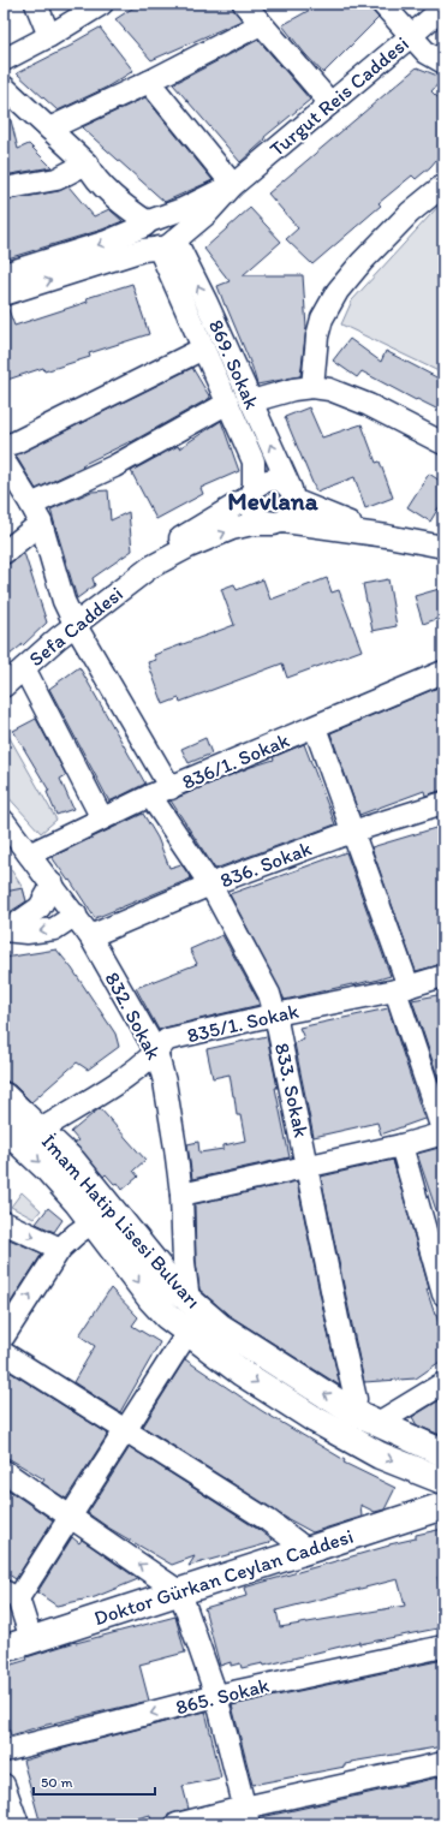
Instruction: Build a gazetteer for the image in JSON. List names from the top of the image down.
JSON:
{
  "streets": {
    "main road": ["İmam Hatip Lisesi Bulvarı", "Doktor Gürkan Ceylan Caddesi"],
    "street": [
      "Turgut Reis Caddesi",
      "869. Sokak",
      "Sefa Caddesi",
      "836/1. Sokak",
      "836. Sokak",
      "832. Sokak",
      "835/1. Sokak",
      "833. Sokak",
      "865. Sokak"
    ]
  },
  "crossings": [
    ["Turgut Reis Caddesi", "869. Sokak"],
    ["869. Sokak", "Sefa Caddesi"],
    ["836/1. Sokak", "832. Sokak"],
    ["836/1. Sokak", "833. Sokak"],
    ["836. Sokak", "832. Sokak"],
    ["836. Sokak", "833. Sokak"],
    ["832. Sokak", "835/1. Sokak"],
    ["832. Sokak", "İmam Hatip Lisesi Bulvarı"],
    ["835/1. Sokak", "833. Sokak"],
    ["835/1. Sokak", "İmam Hatip Lisesi Bulvarı"],
    ["833. Sokak", "İmam Hatip Lisesi Bulvarı"]
  ],
  "districts": ["Mevlana"],
  "scale_bar": "50 m"
}
